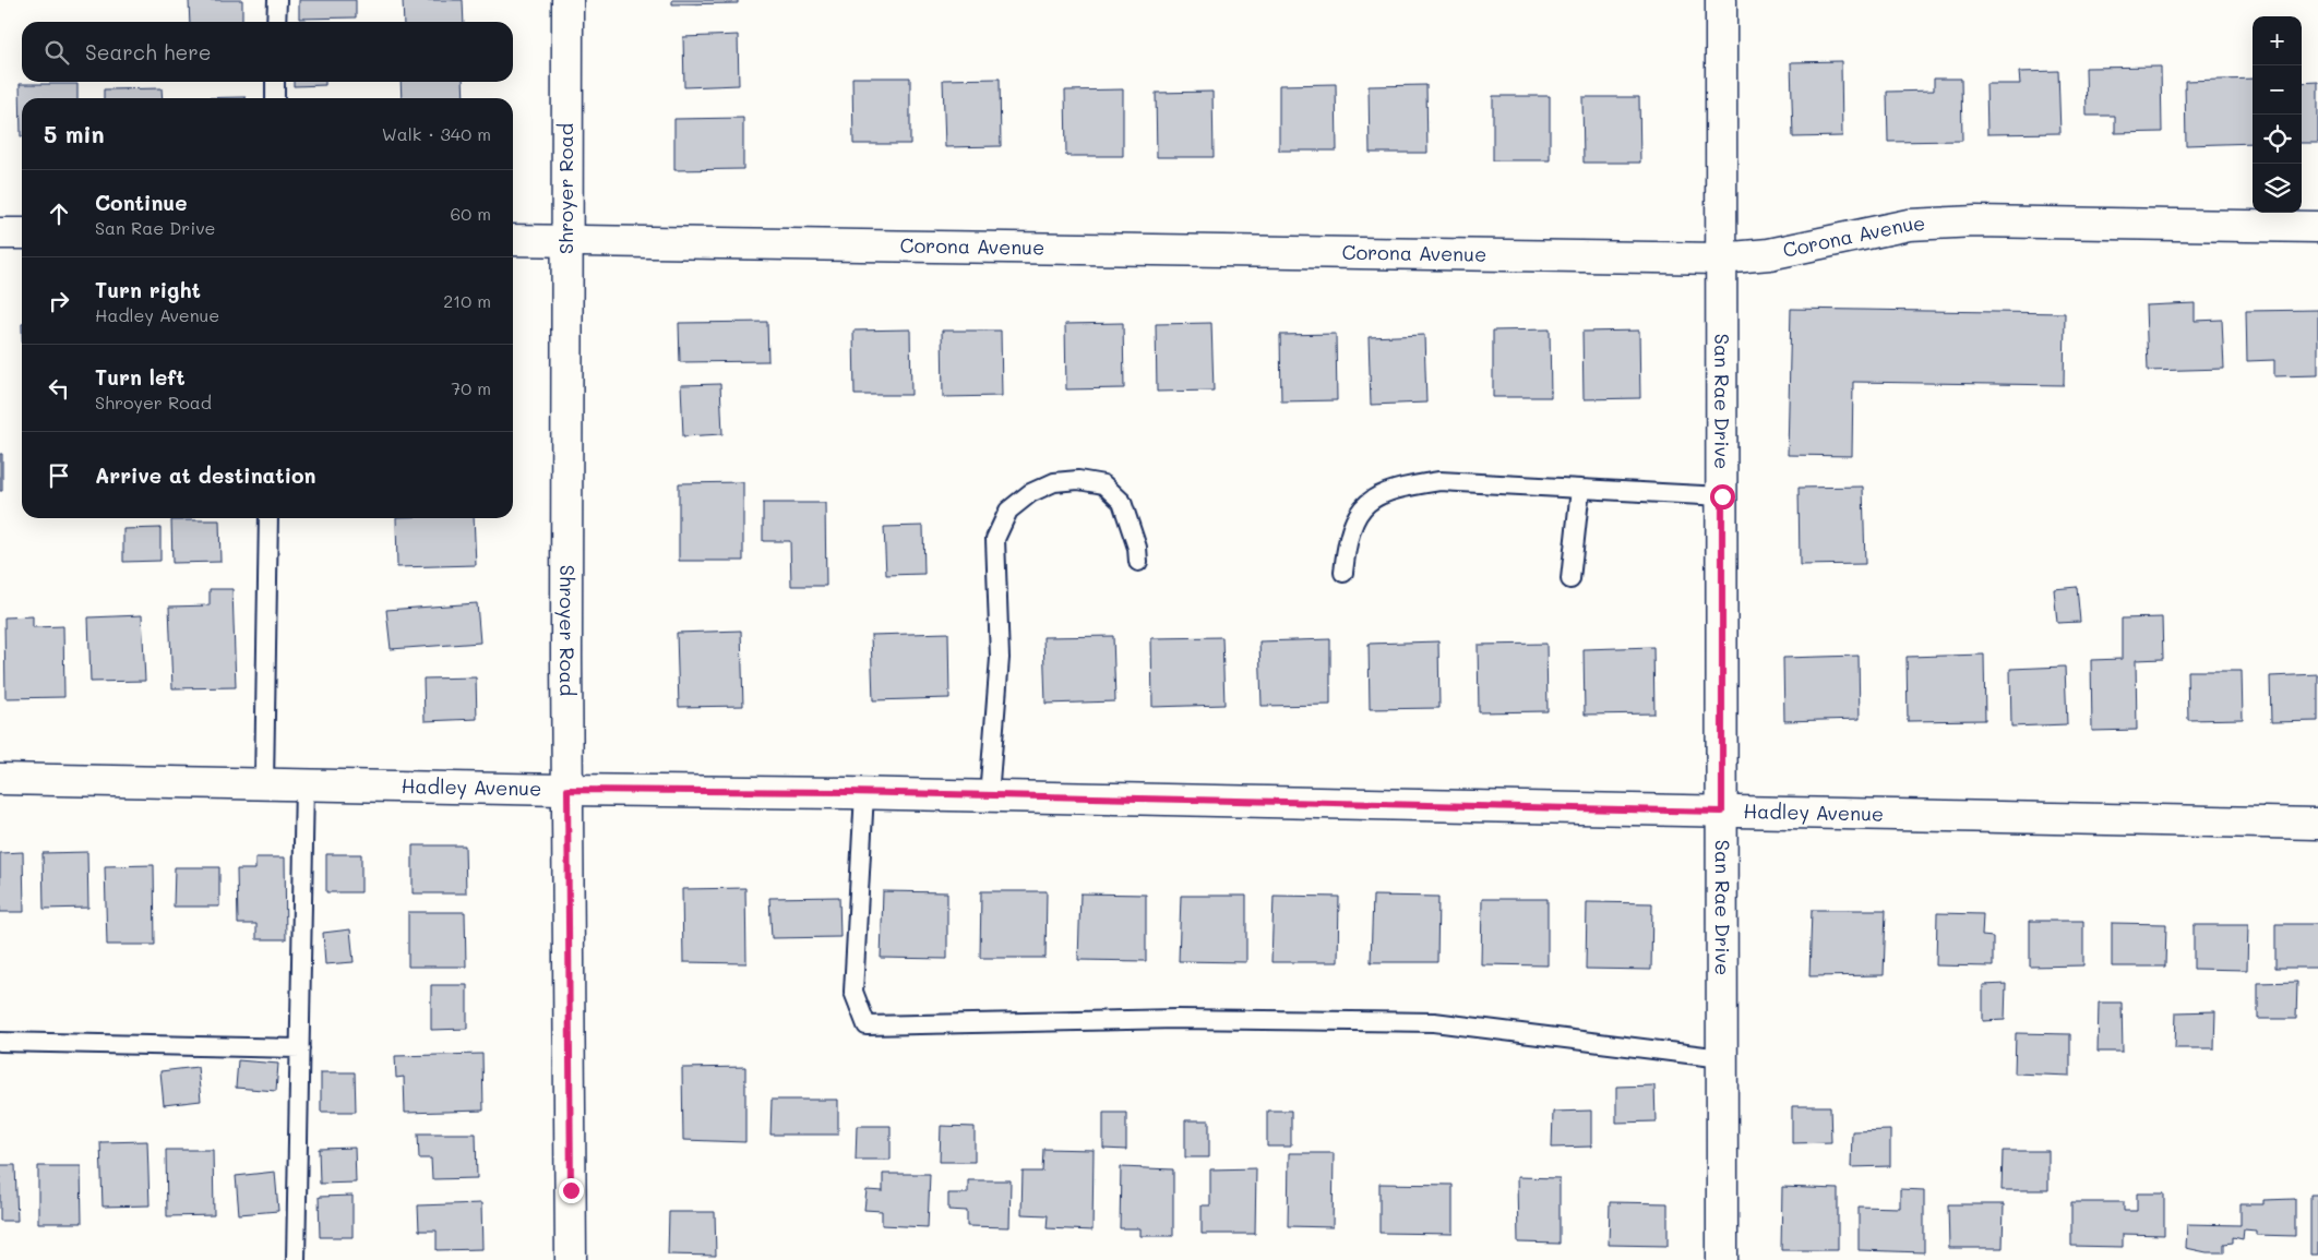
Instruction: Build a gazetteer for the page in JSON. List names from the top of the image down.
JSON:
{
  "streets": {
    "street": [
      "Shroyer Road",
      "Corona Avenue",
      "San Rae Drive",
      "Hadley Avenue"
    ]
  },
  "crossings": [
    ["Shroyer Road", "Corona Avenue"],
    ["Shroyer Road", "Hadley Avenue"],
    ["Corona Avenue", "San Rae Drive"],
    ["San Rae Drive", "Hadley Avenue"]
  ],
  "page": {
    "map_buttons": ["+", "−"],
    "search": "Search here",
    "heading": ["5 min", "Walk · 340 m"],
    "list": [
      ["Continue", "San Rae Drive", "60 m"],
      ["Turn right", "Hadley Avenue", "210 m"],
      ["Turn left", "Shroyer Road", "70 m"],
      "Arrive at destination"
    ]
  }
}
